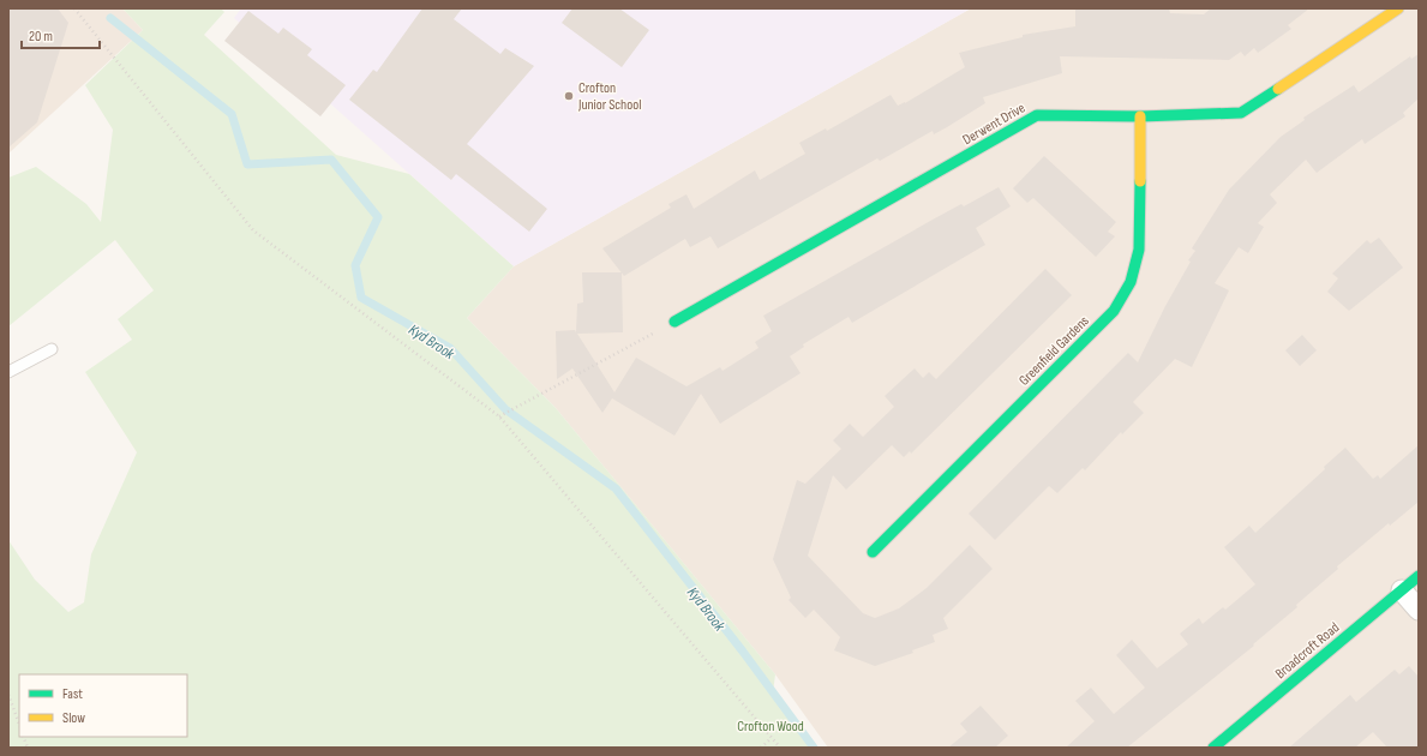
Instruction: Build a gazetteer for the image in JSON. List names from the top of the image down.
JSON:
{
  "streets": {
    "street": ["Derwent Drive", "Greenfield Gardens", "Broadcroft Road"]
  },
  "crossings": [
    ["Derwent Drive", "Greenfield Gardens"]
  ],
  "water": ["Kyd Brook"],
  "parks": ["Crofton Wood"],
  "places": ["Crofton Junior School"],
  "legend": ["Fast", "Slow"],
  "scale_bar": "20 m"
}
